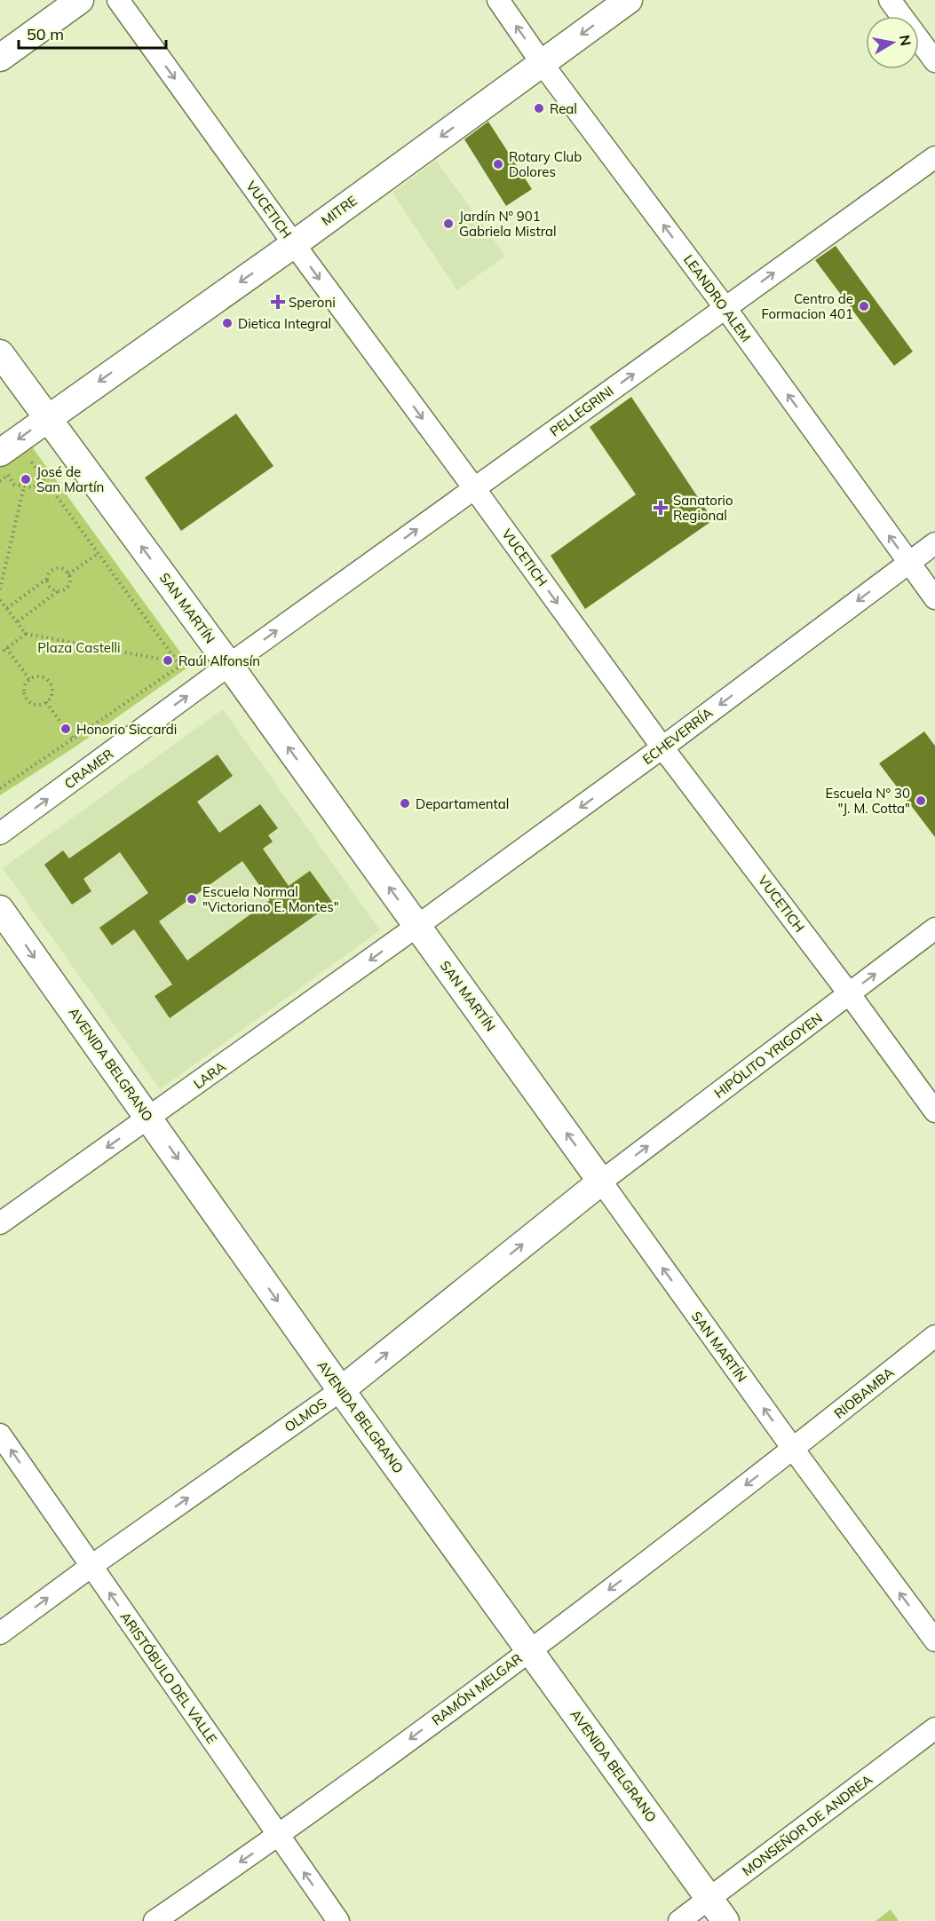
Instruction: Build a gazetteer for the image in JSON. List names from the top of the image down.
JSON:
{
  "streets": {
    "main road": [
      "MITRE",
      "SAN MARTÍN",
      "AVENIDA BELGRANO",
      "OLMOS"
    ],
    "street": [
      "VUCETICH",
      "LEANDRO ALEM",
      "PELLEGRINI",
      "ECHEVERRÍA",
      "CRAMER",
      "HIPÓLITO YRIGOYEN",
      "LARA",
      "RIOBAMBA",
      "ARISTÓBULO DEL VALLE",
      "RAMÓN MELGAR",
      "MONSEÑOR DE ANDREA"
    ]
  },
  "crossings": [
    ["VUCETICH", "MITRE"],
    ["VUCETICH", "PELLEGRINI"],
    ["VUCETICH", "ECHEVERRÍA"],
    ["VUCETICH", "HIPÓLITO YRIGOYEN"],
    ["MITRE", "LEANDRO ALEM"],
    ["MITRE", "SAN MARTÍN"],
    ["LEANDRO ALEM", "PELLEGRINI"],
    ["LEANDRO ALEM", "ECHEVERRÍA"],
    ["PELLEGRINI", "SAN MARTÍN"],
    ["PELLEGRINI", "CRAMER"],
    ["SAN MARTÍN", "ECHEVERRÍA"],
    ["SAN MARTÍN", "CRAMER"],
    ["SAN MARTÍN", "HIPÓLITO YRIGOYEN"],
    ["SAN MARTÍN", "LARA"],
    ["SAN MARTÍN", "RIOBAMBA"],
    ["SAN MARTÍN", "OLMOS"],
    ["SAN MARTÍN", "RAMÓN MELGAR"],
    ["ECHEVERRÍA", "LARA"],
    ["HIPÓLITO YRIGOYEN", "OLMOS"],
    ["AVENIDA BELGRANO", "LARA"],
    ["AVENIDA BELGRANO", "OLMOS"],
    ["AVENIDA BELGRANO", "RAMÓN MELGAR"],
    ["AVENIDA BELGRANO", "MONSEÑOR DE ANDREA"],
    ["RIOBAMBA", "RAMÓN MELGAR"],
    ["OLMOS", "ARISTÓBULO DEL VALLE"],
    ["ARISTÓBULO DEL VALLE", "RAMÓN MELGAR"]
  ],
  "one_way": [
    "VUCETICH",
    "MITRE",
    "LEANDRO ALEM",
    "PELLEGRINI",
    "SAN MARTÍN",
    "ECHEVERRÍA",
    "CRAMER",
    "HIPÓLITO YRIGOYEN",
    "AVENIDA BELGRANO",
    "LARA",
    "OLMOS",
    "ARISTÓBULO DEL VALLE",
    "RAMÓN MELGAR"
  ],
  "parks": ["Plaza Castelli"],
  "places": {
    "other": [
      "Real",
      "Rotary Club Dolores",
      "Jardín Nº 901 Gabriela Mistral",
      "Centro de Formacion 401",
      "Dietica Integral",
      "José de San Martín",
      "Raúl Alfonsín",
      "Honorio Siccardi",
      "Escuela N° 30 \"J. M. Cotta\"",
      "Departamental",
      "Escuela Normal \"Victoriano E. Montes\""
    ],
    "health": ["Speroni", "Sanatorio Regional"]
  },
  "scale_bar": "50 m",
  "north": "right"
}
